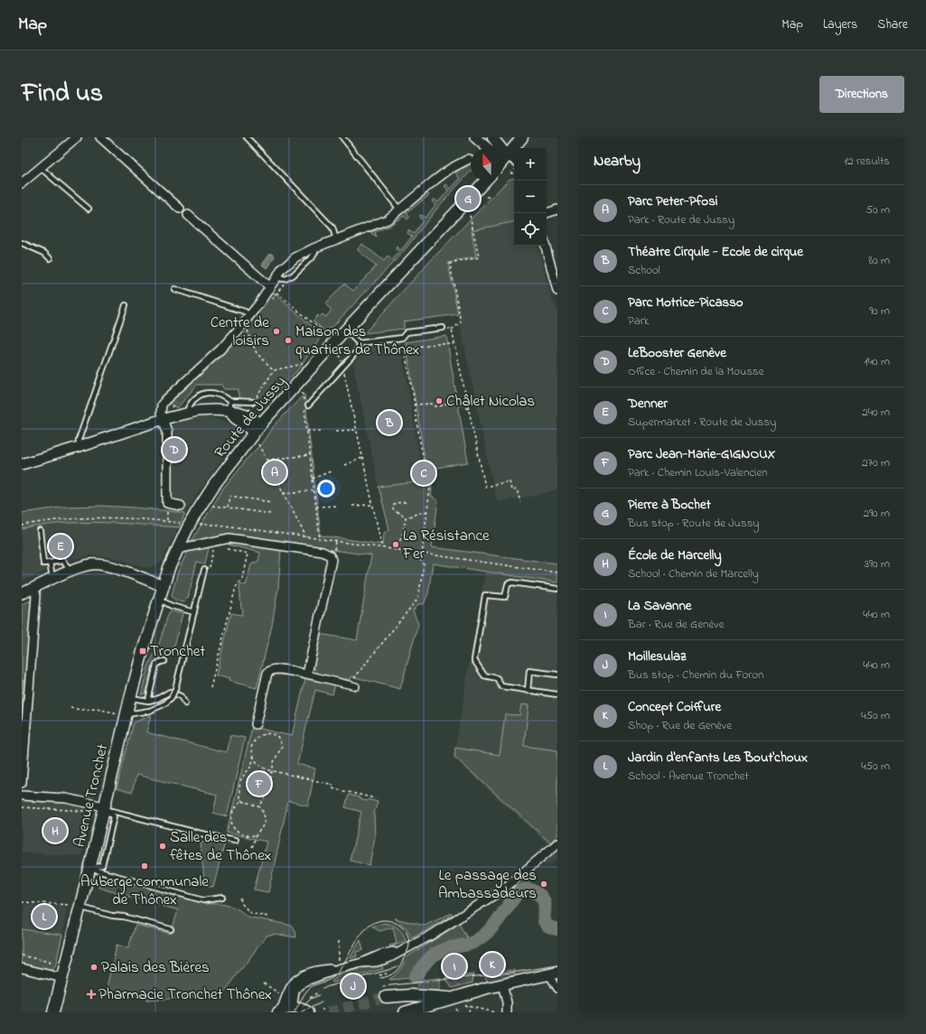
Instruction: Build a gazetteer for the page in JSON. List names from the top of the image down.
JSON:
{
  "streets": {
    "main road": ["Route de Jussy", "Avenue Tronchet"]
  },
  "crossings": [
    ["Route de Jussy", "Avenue Tronchet"]
  ],
  "places": {
    "other": [
      "Centre de loisirs",
      "Maison des quartiers de Thônex",
      "Châlet Nicolas",
      "La Résistance Fer",
      "Salle des fêtes de Thônex",
      "Auberge communale de Thônex",
      "Le passage des Ambassadeurs",
      "Palais des Bières"
    ],
    "transit": ["Tronchet"],
    "health": ["Pharmacie Tronchet Thônex"]
  },
  "north": "top",
  "page": {
    "header": "Map",
    "nav": ["Map", "Layers", "Share"],
    "title": "Find us",
    "buttons": "Directions",
    "heading": ["Nearby", "12 results"],
    "map_buttons": ["+", "−"],
    "list": [
      {
        "mark": "A",
        "name": "Parc Peter-Pfosi",
        "note": "Park · Route de Jussy",
        "value": "50 m"
      },
      {
        "mark": "B",
        "name": "Théatre Cirqule - Ecole de cirque",
        "note": "School",
        "value": "80 m"
      },
      {
        "mark": "C",
        "name": "Parc Motrice-Picasso",
        "note": "Park",
        "value": "90 m"
      },
      {
        "mark": "D",
        "name": "LeBooster Genève",
        "note": "Office · Chemin de la Mousse",
        "value": "140 m"
      },
      {
        "mark": "E",
        "name": "Denner",
        "note": "Supermarket · Route de Jussy",
        "value": "240 m"
      },
      {
        "mark": "F",
        "name": "Parc Jean-Marie-GIGNOUX",
        "note": "Park · Chemin Louis-Valencien",
        "value": "270 m"
      },
      {
        "mark": "G",
        "name": "Pierre à Bochet",
        "note": "Bus stop · Route de Jussy",
        "value": "290 m"
      },
      {
        "mark": "H",
        "name": "École de Marcelly",
        "note": "School · Chemin de Marcelly",
        "value": "390 m"
      },
      {
        "mark": "I",
        "name": "La Savanne",
        "note": "Bar · Rue de Genève",
        "value": "440 m"
      },
      {
        "mark": "J",
        "name": "Moillesulaz",
        "note": "Bus stop · Chemin du Foron",
        "value": "440 m"
      },
      {
        "mark": "K",
        "name": "Concept Coiffure",
        "note": "Shop · Rue de Genève",
        "value": "450 m"
      },
      {
        "mark": "L",
        "name": "Jardin d'enfants Les Bout'choux",
        "note": "School · Avenue Tronchet",
        "value": "450 m"
      }
    ],
    "pins": [
      "G",
      "B",
      "D",
      "A",
      "C",
      "E",
      "F",
      "H",
      "L",
      "K",
      "I",
      "J"
    ]
  }
}
